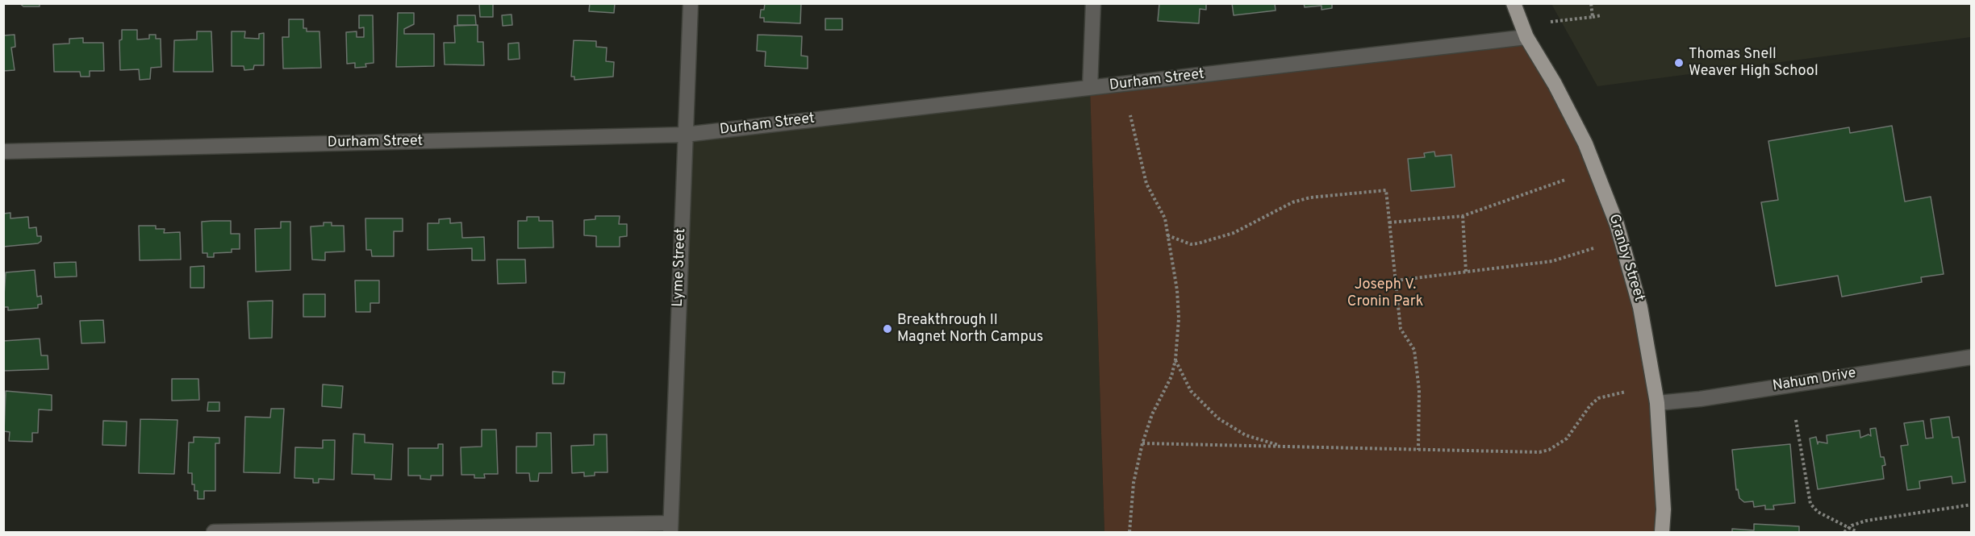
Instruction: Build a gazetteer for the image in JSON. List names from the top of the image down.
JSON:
{
  "streets": {
    "main road": ["Granby Street"],
    "street": ["Durham Street", "Lyme Street", "Nahum Drive"]
  },
  "crossings": [
    ["Durham Street", "Granby Street"],
    ["Durham Street", "Lyme Street"],
    ["Granby Street", "Nahum Drive"]
  ],
  "parks": ["Joseph V. Cronin Park"],
  "places": ["Thomas Snell Weaver High School", "Breakthrough II Magnet North Campus"]
}
